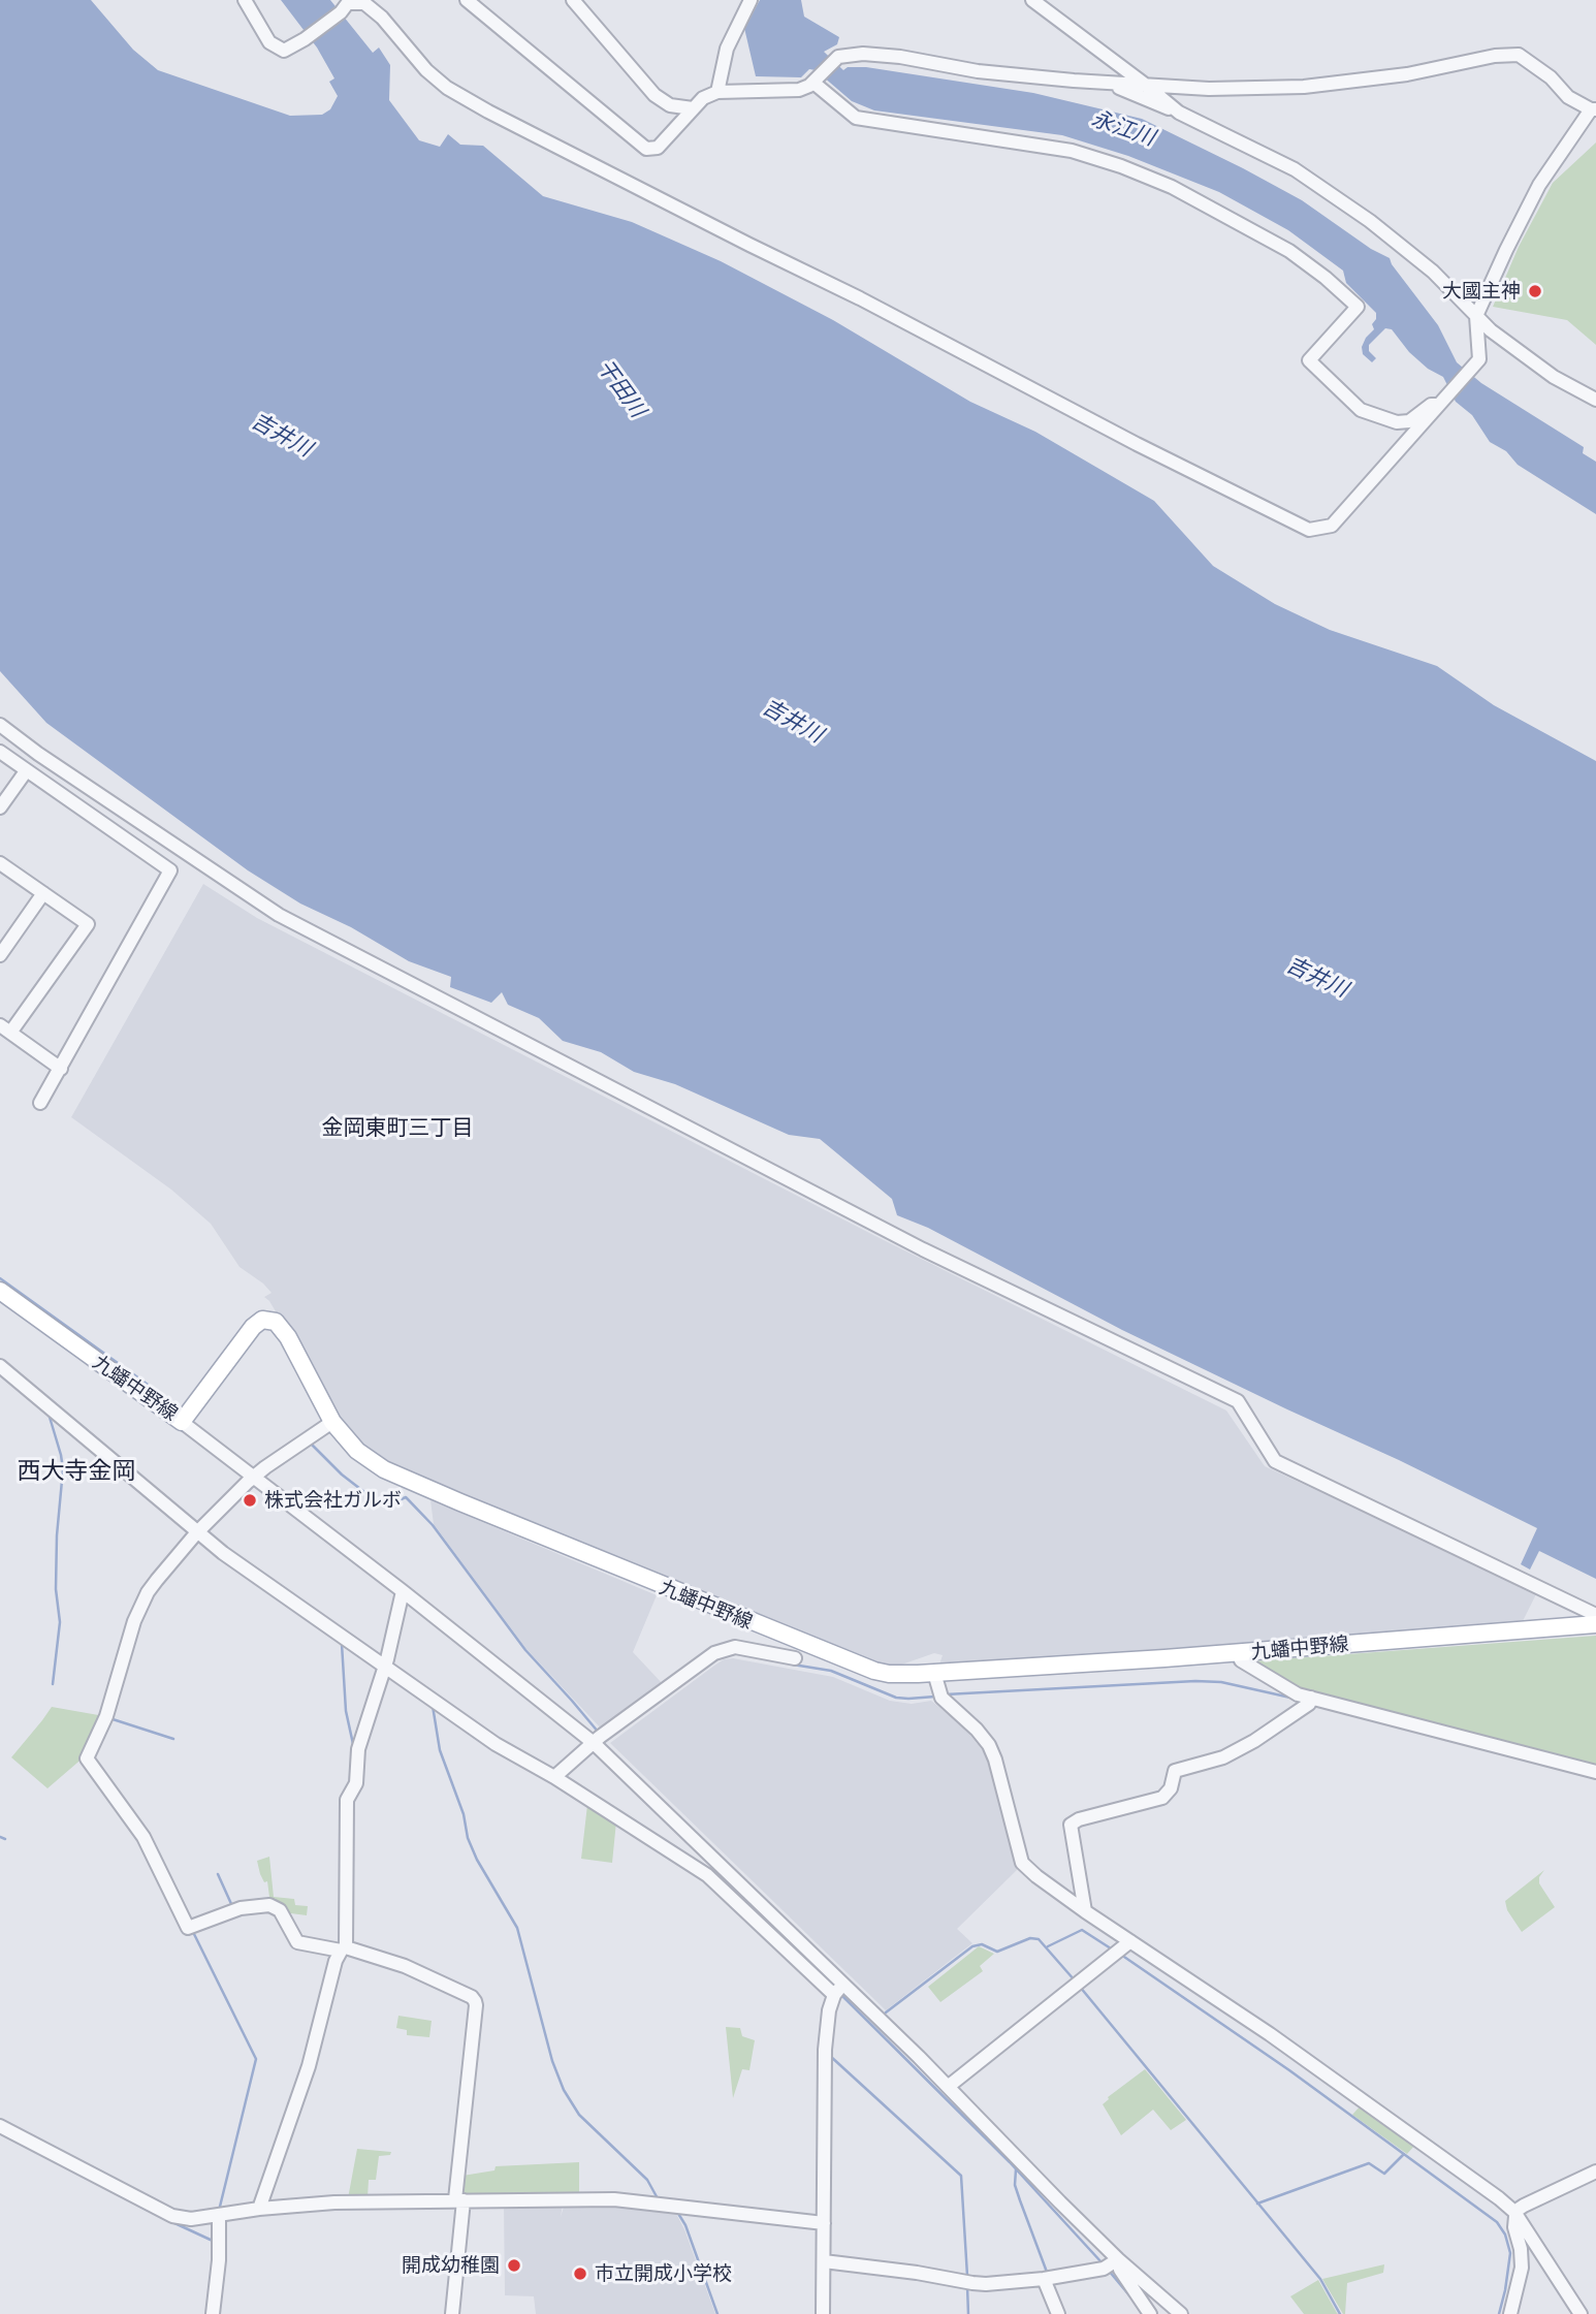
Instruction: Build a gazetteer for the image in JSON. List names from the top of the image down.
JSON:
{
  "streets": {
    "main road": ["九蟠中野線"]
  },
  "districts": ["金岡東町三丁目", "西大寺金岡"],
  "water": ["永江川", "干田川", "吉井川"],
  "places": [
    "大國主神",
    "株式会社ガルボ",
    "開成幼稚園",
    "市立開成小学校"
  ]
}
